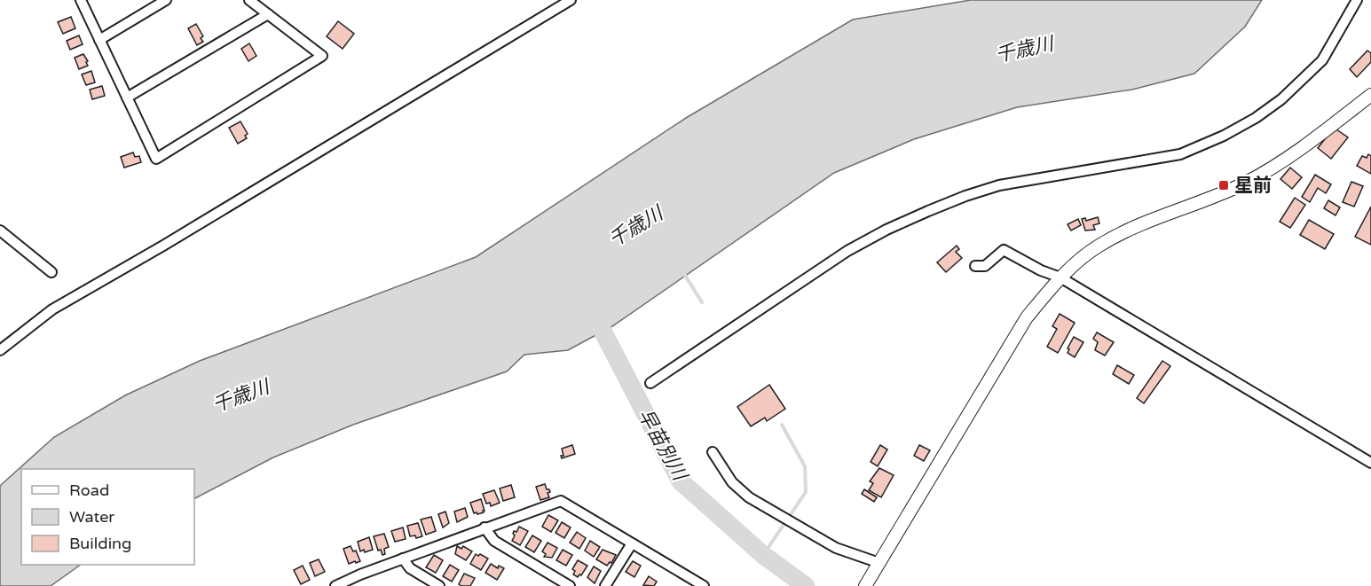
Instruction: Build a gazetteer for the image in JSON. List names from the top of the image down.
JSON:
{
  "water": ["千歳川", "早苗別川"],
  "places": {
    "transit": ["星前"]
  },
  "legend": ["Road", "Water", "Building"]
}
